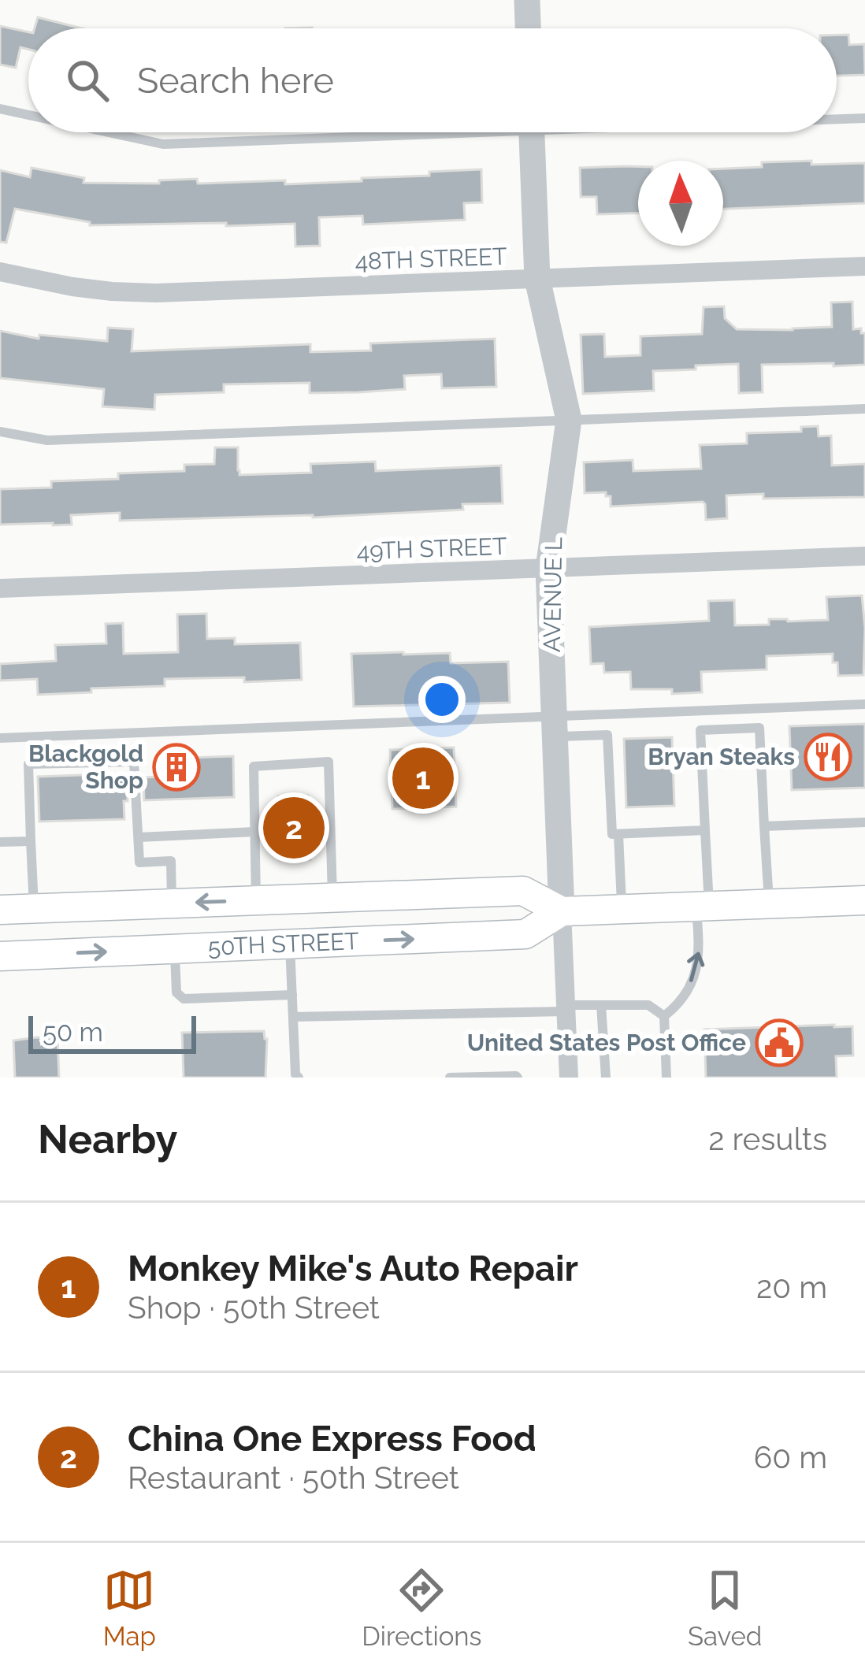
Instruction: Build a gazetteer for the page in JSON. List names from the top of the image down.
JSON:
{
  "streets": {
    "main road": ["50TH STREET"],
    "street": ["48TH STREET", "49TH STREET", "AVENUE L"]
  },
  "crossings": [
    ["48TH STREET", "AVENUE L"],
    ["49TH STREET", "AVENUE L"],
    ["AVENUE L", "50TH STREET"]
  ],
  "places": {
    "restaurant": ["Bryan Steaks"],
    "building": ["Blackgold Shop"],
    "public building": ["United States Post Office"]
  },
  "scale_bar": "50 m",
  "north": "top",
  "page": {
    "search": "Search here",
    "pins": ["1", "2"],
    "scale": "50 m",
    "heading": ["Nearby", "2 results"],
    "list": [
      {
        "mark": "1",
        "name": "Monkey Mike's Auto Repair",
        "note": "Shop · 50th Street",
        "value": "20 m"
      },
      {
        "mark": "2",
        "name": "China One Express Food",
        "note": "Restaurant · 50th Street",
        "value": "60 m"
      }
    ],
    "nav": ["Map", "Directions", "Saved"]
  }
}
